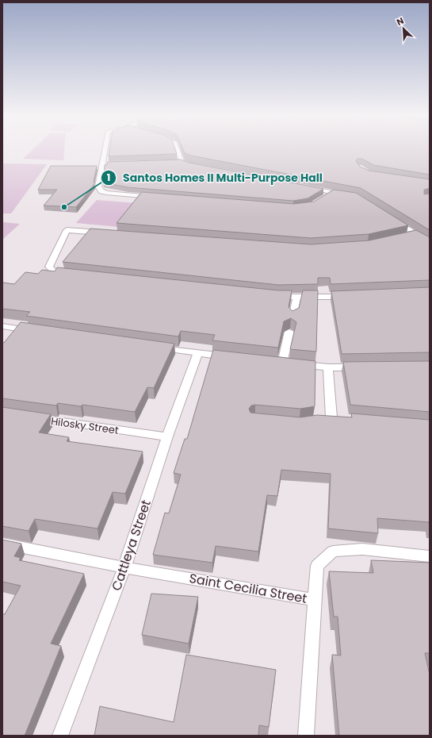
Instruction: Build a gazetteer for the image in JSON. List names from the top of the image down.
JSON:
{
  "streets": {
    "street": ["Hilosky Street", "Cattleya Street", "Saint Cecilia Street"]
  },
  "crossings": [
    ["Hilosky Street", "Cattleya Street"],
    ["Cattleya Street", "Saint Cecilia Street"]
  ],
  "places": ["Santos Homes II Multi-Purpose Hall"],
  "north": "top left"
}
